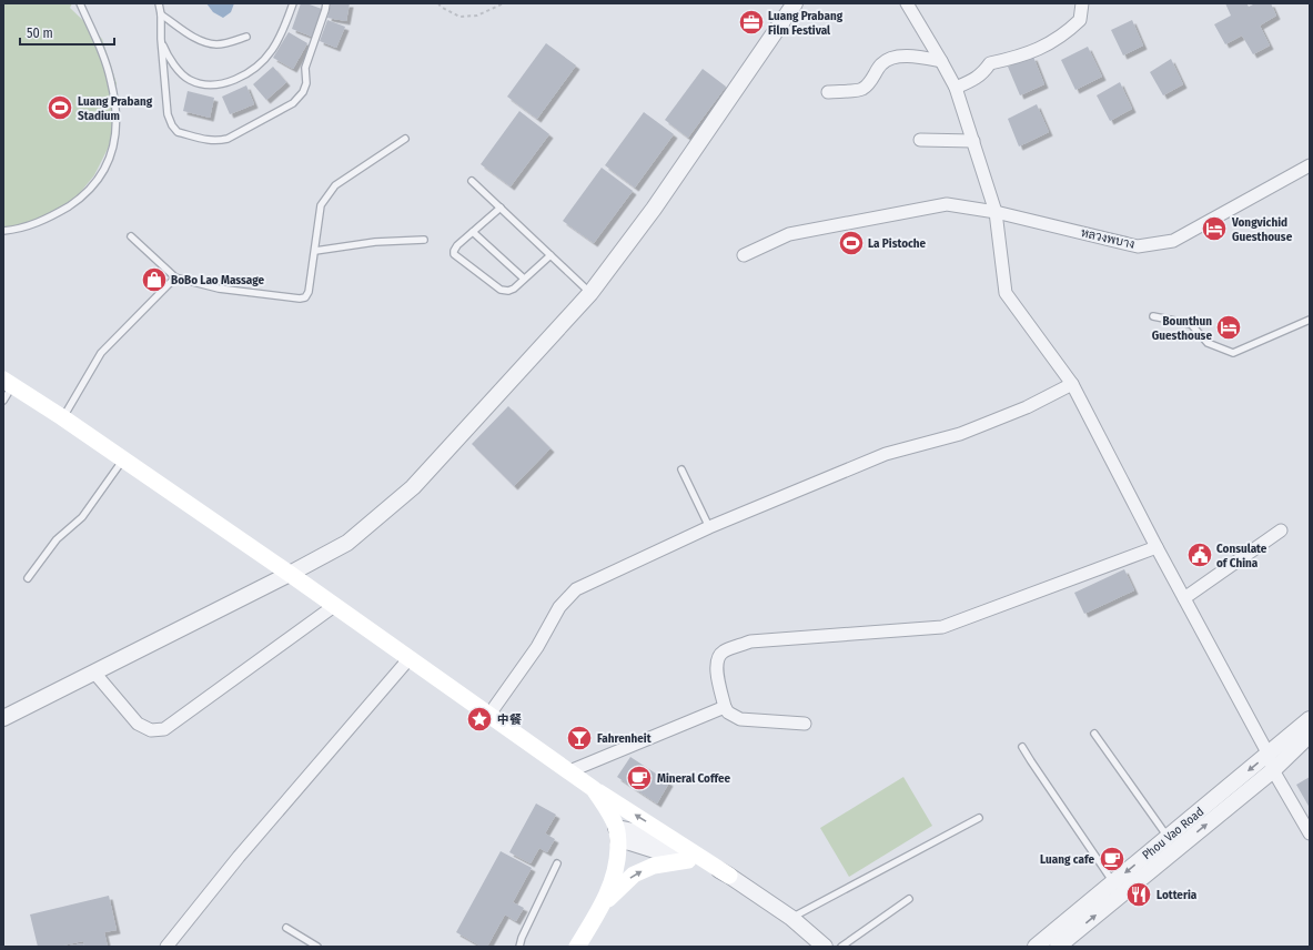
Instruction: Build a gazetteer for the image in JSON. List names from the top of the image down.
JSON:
{
  "streets": {
    "street": ["หลวงพบาง", "Phou Vao Road"]
  },
  "places": {
    "office": ["Luang Prabang Film Festival"],
    "sports": ["Luang Prabang Stadium", "La Pistoche"],
    "hotel": ["Vongvichid Guesthouse", "Bounthun Guesthouse"],
    "shop": ["BoBo Lao Massage"],
    "public building": ["Consulate of China"],
    "place": ["中餐"],
    "bar": ["Fahrenheit"],
    "cafe": ["Mineral Coffee", "Luang cafe"],
    "restaurant": ["Lotteria"]
  },
  "scale_bar": "50 m"
}
